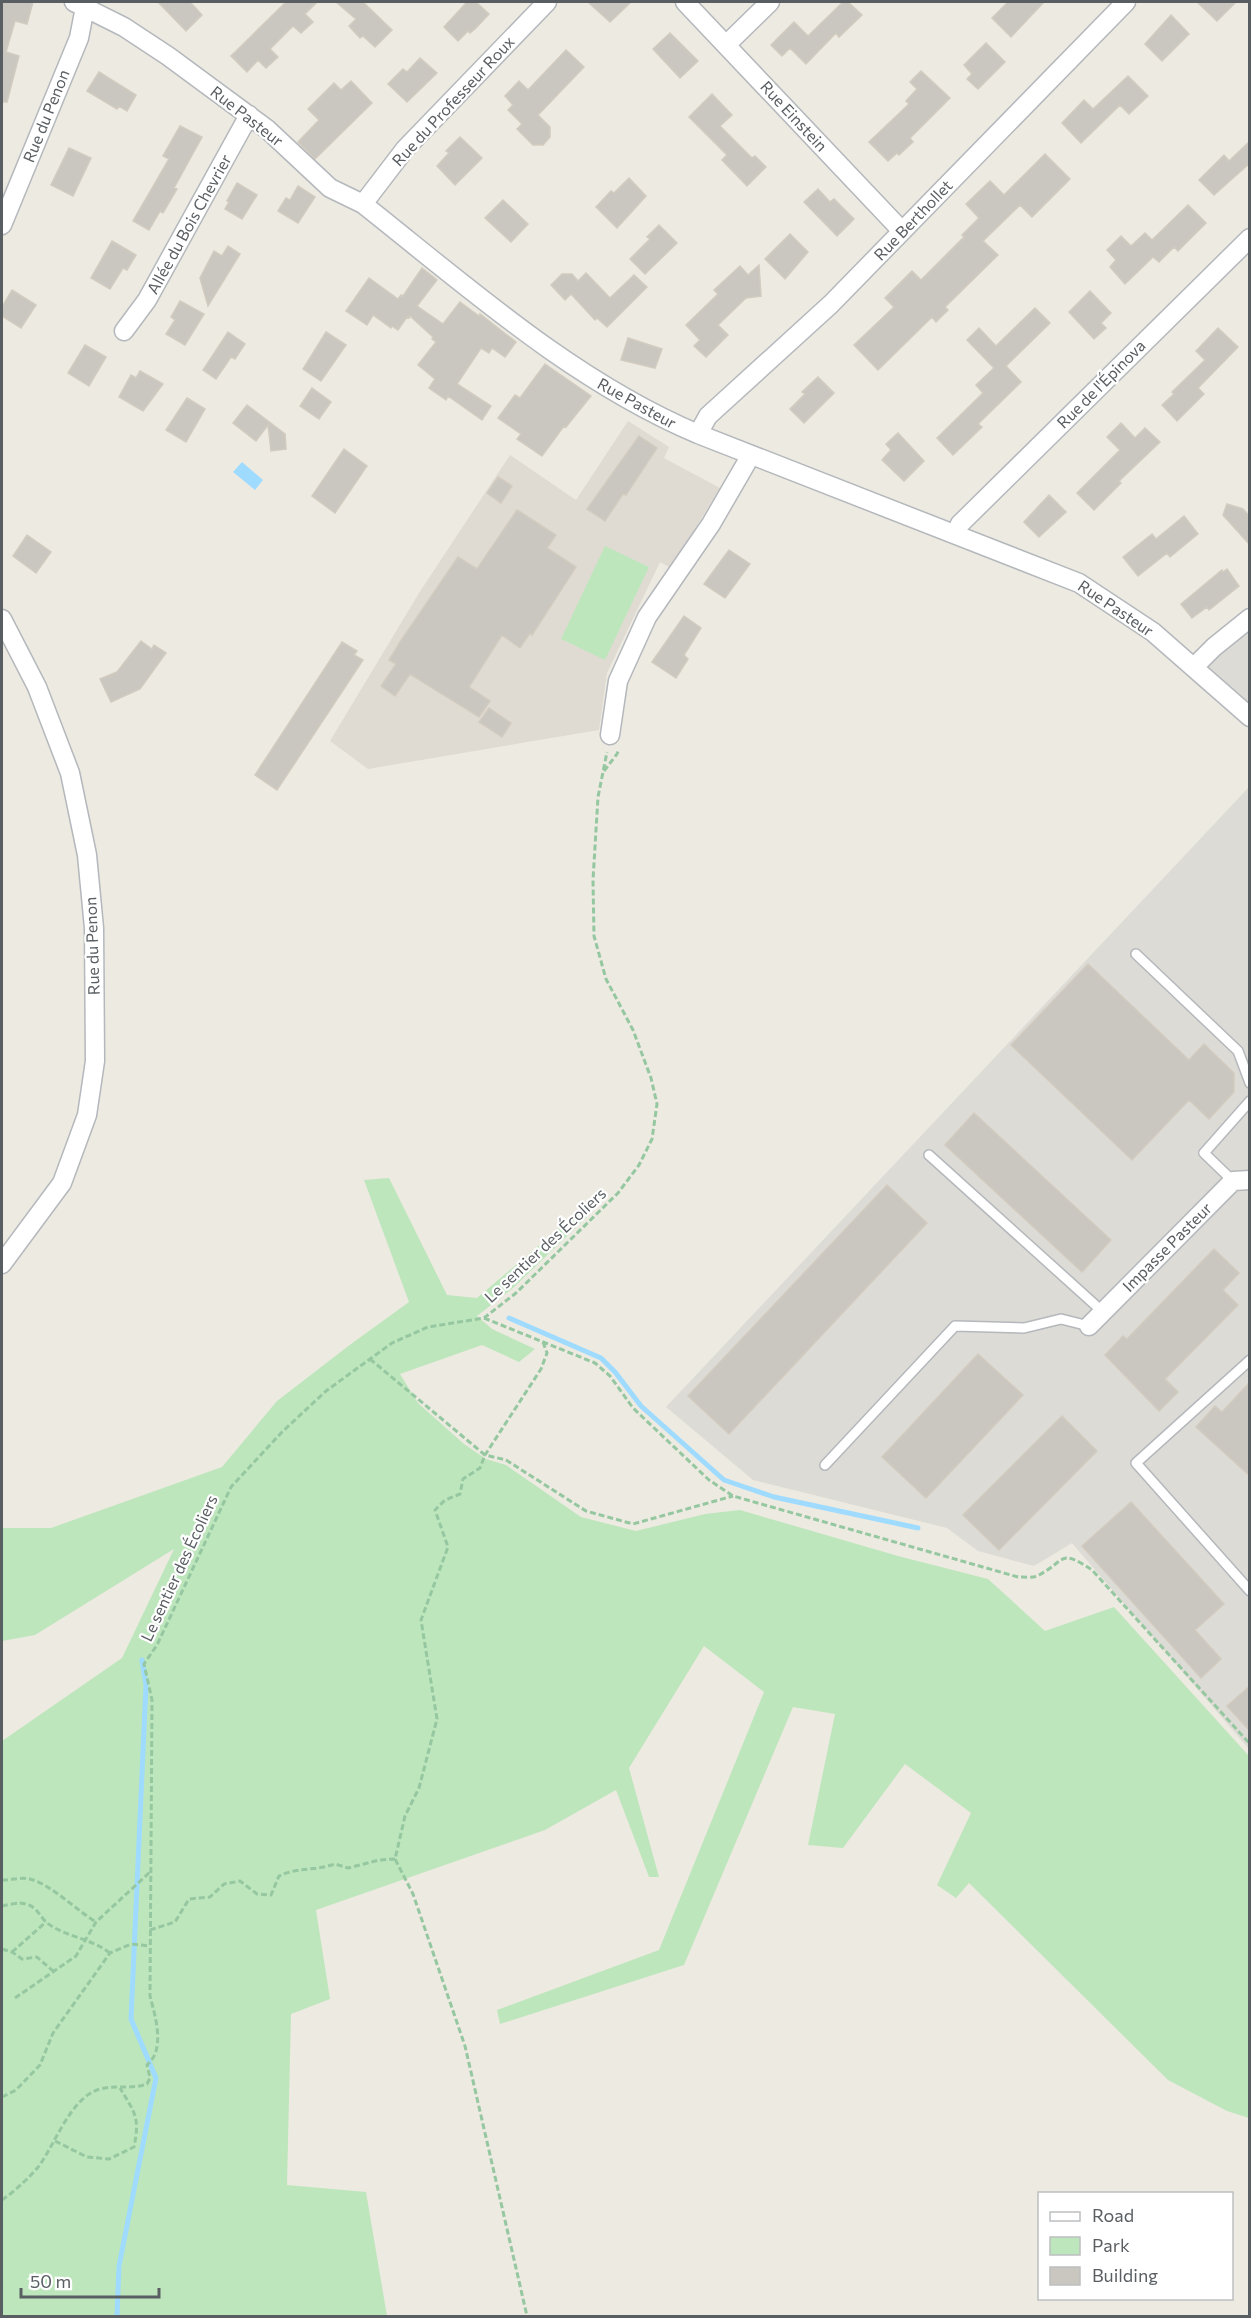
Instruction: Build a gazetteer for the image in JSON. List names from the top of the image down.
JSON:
{
  "streets": {
    "street": [
      "Rue du Professeur Roux",
      "Rue du Penon",
      "Rue Pasteur",
      "Rue Einstein",
      "Rue Berthollet",
      "Allée du Bois Chevrier",
      "Rue de l'Épinova",
      "Impasse Pasteur"
    ],
    "path": ["Le sentier des Écoliers"]
  },
  "crossings": [
    ["Rue du Professeur Roux", "Rue Pasteur"],
    ["Rue du Penon", "Rue Pasteur"],
    ["Rue Pasteur", "Rue Berthollet"],
    ["Rue Pasteur", "Allée du Bois Chevrier"],
    ["Rue Pasteur", "Rue de l'Épinova"],
    ["Rue Einstein", "Rue Berthollet"]
  ],
  "legend": ["Road", "Park", "Building"],
  "scale_bar": "50 m"
}
